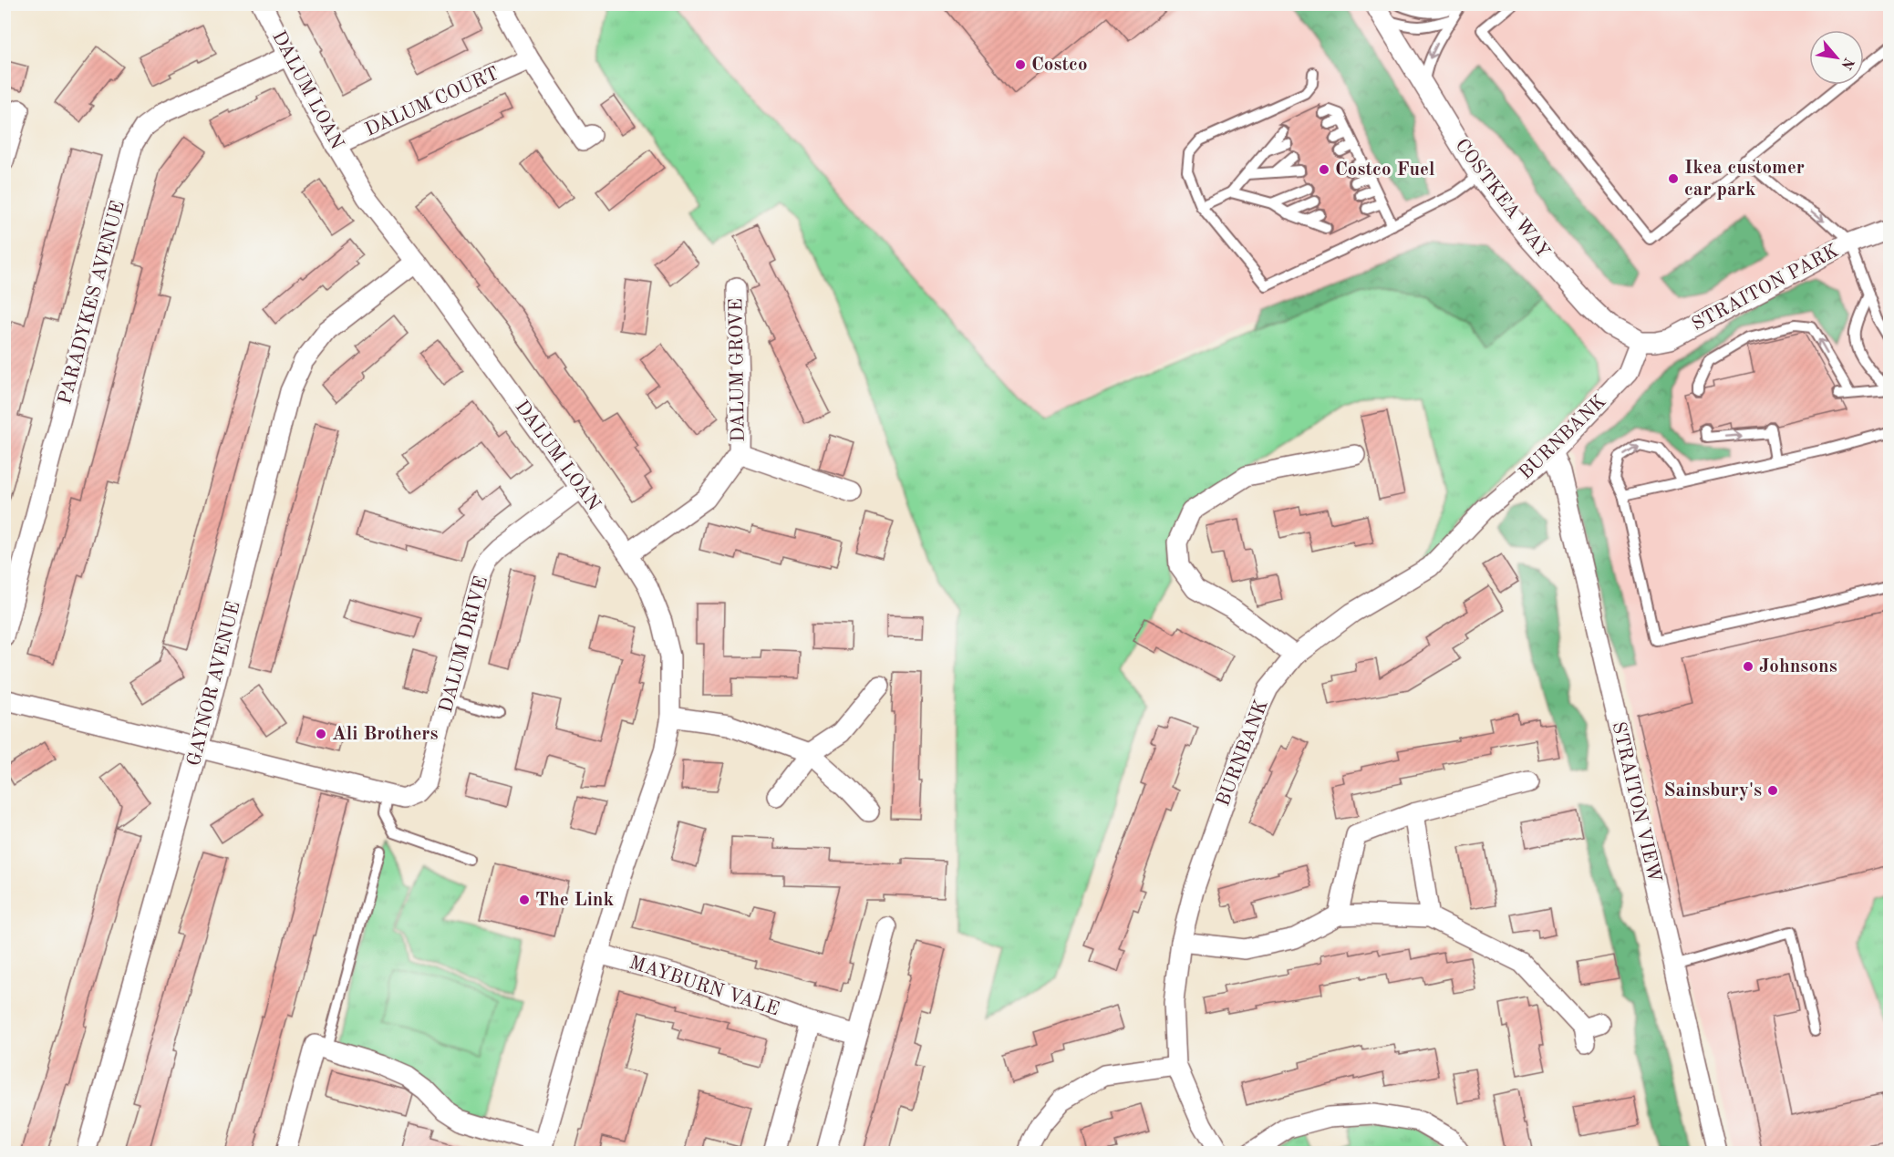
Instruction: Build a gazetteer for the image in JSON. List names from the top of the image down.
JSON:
{
  "streets": {
    "street": [
      "DALUM LOAN",
      "DALUM COURT",
      "COSTKEA WAY",
      "STRAITON PARK",
      "PARADYKES AVENUE",
      "DALUM GROVE",
      "BURNBANK",
      "DALUM DRIVE",
      "GAYNOR AVENUE",
      "STRAITON VIEW",
      "MAYBURN VALE"
    ]
  },
  "crossings": [
    ["DALUM LOAN", "DALUM COURT"],
    ["DALUM LOAN", "PARADYKES AVENUE"],
    ["DALUM LOAN", "DALUM GROVE"],
    ["DALUM LOAN", "DALUM DRIVE"],
    ["DALUM LOAN", "GAYNOR AVENUE"],
    ["DALUM LOAN", "MAYBURN VALE"],
    ["COSTKEA WAY", "STRAITON PARK"],
    ["COSTKEA WAY", "BURNBANK"],
    ["STRAITON PARK", "BURNBANK"],
    ["BURNBANK", "STRAITON VIEW"]
  ],
  "places": [
    "Costco",
    "Costco Fuel",
    "Ikea customer car park",
    "Johnsons",
    "Ali Brothers",
    "Sainsbury's",
    "The Link"
  ],
  "north": "bottom right"
}
